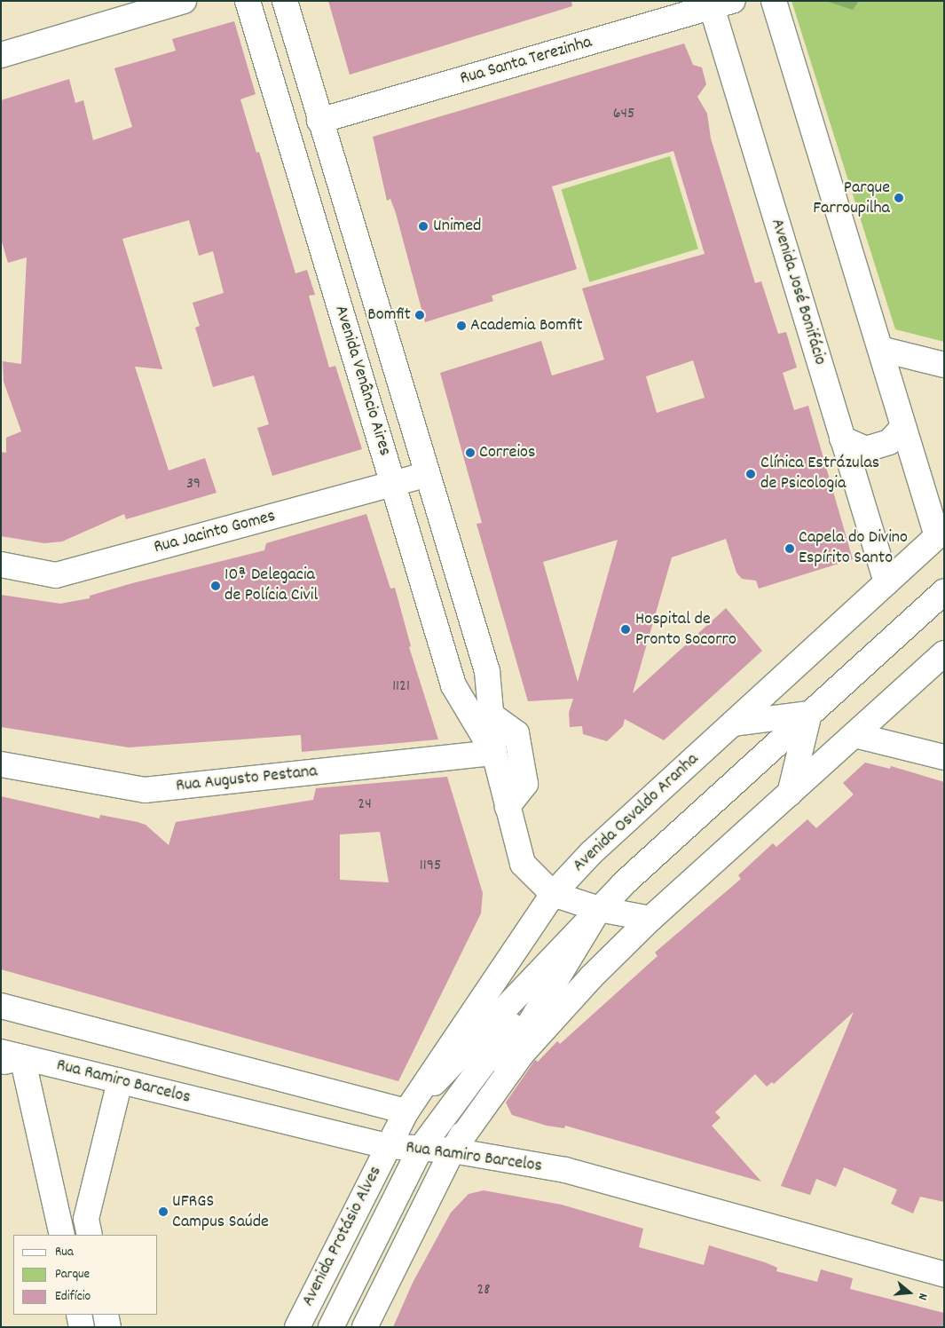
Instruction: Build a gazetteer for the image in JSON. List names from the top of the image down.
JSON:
{
  "streets": {
    "main road": [
      "Rua Santa Terezinha",
      "Avenida José Bonifácio",
      "Avenida Venâncio Aires",
      "Rua Jacinto Gomes",
      "Rua Augusto Pestana",
      "Avenida Osvaldo Aranha",
      "Rua Ramiro Barcelos",
      "Avenida Protásio Alves"
    ]
  },
  "crossings": [
    ["Rua Santa Terezinha", "Avenida José Bonifácio"],
    ["Rua Santa Terezinha", "Avenida Venâncio Aires"],
    ["Avenida José Bonifácio", "Avenida Osvaldo Aranha"],
    ["Avenida Venâncio Aires", "Rua Jacinto Gomes"],
    ["Avenida Venâncio Aires", "Rua Augusto Pestana"],
    ["Avenida Venâncio Aires", "Avenida Osvaldo Aranha"],
    ["Avenida Osvaldo Aranha", "Rua Ramiro Barcelos"],
    ["Avenida Osvaldo Aranha", "Avenida Protásio Alves"],
    ["Rua Ramiro Barcelos", "Avenida Protásio Alves"]
  ],
  "places": [
    "Parque Farroupilha",
    "Unimed",
    "Bomfit",
    "Academia Bomfit",
    "Correios",
    "Clínica Estrázulas de Psicologia",
    "Capela do Divino Espírito Santo",
    "10ª Delegacia de Polícia Civil",
    "Hospital de Pronto Socorro",
    "UFRGS Campus Saúde"
  ],
  "house_numbers": [
    "645",
    "39",
    "1121",
    "24",
    "1195",
    "28"
  ],
  "legend": ["Rua", "Parque", "Edifício"],
  "north": "right"
}
